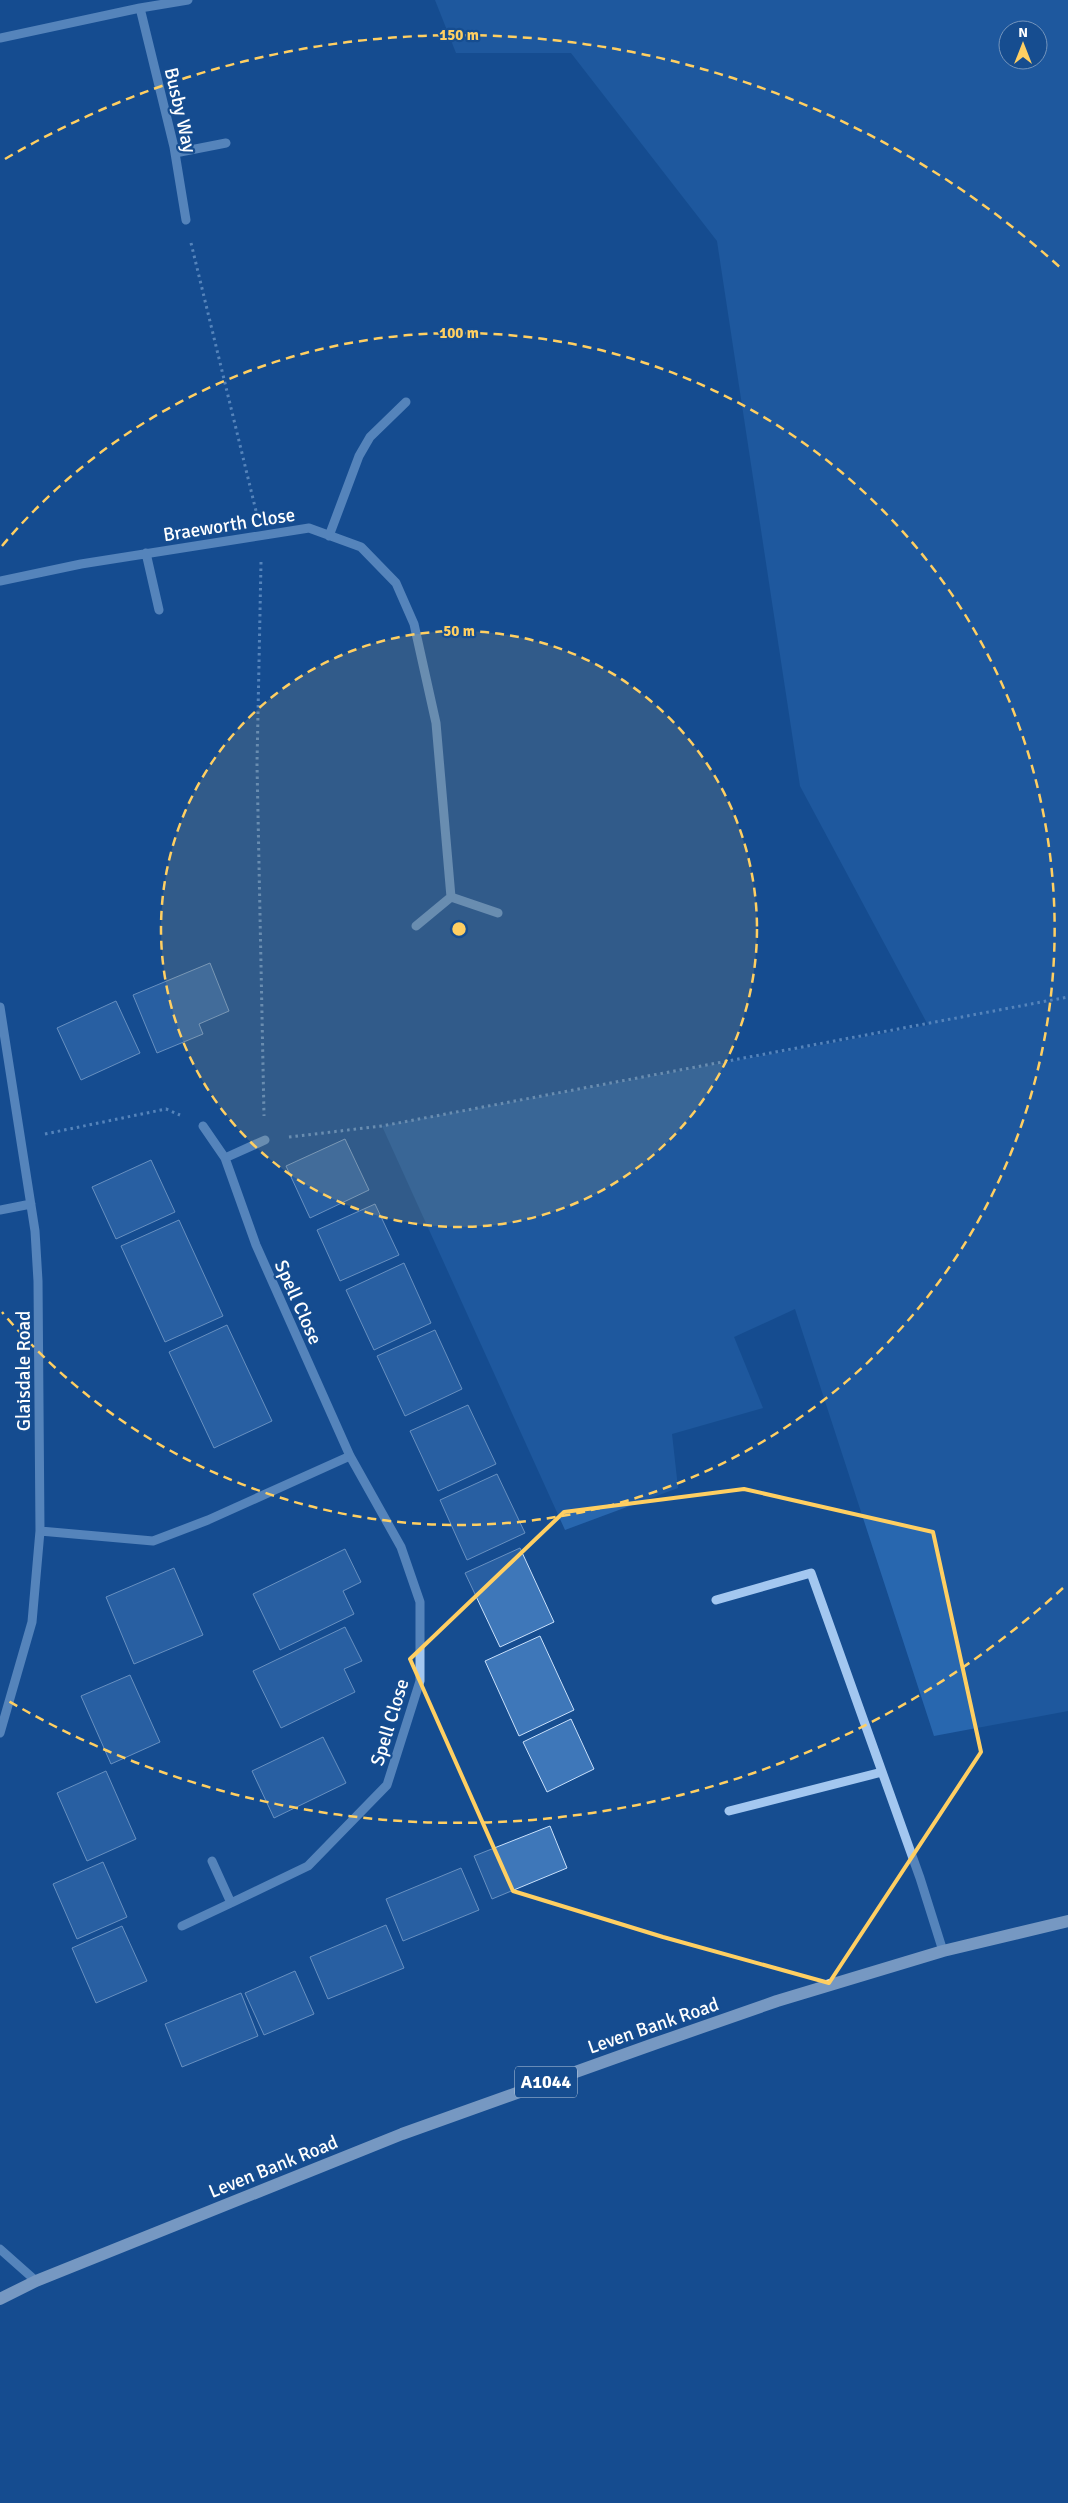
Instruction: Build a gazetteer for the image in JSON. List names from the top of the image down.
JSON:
{
  "streets": {
    "main road": ["Leven Bank Road", "A1044"],
    "street": [
      "Busby Way",
      "Braeworth Close",
      "Spell Close",
      "Glaisdale Road"
    ]
  },
  "crossings": [
    ["Leven Bank Road", "A1044"]
  ],
  "north": "top",
  "rings": ["150 m", "100 m", "50 m"]
}
